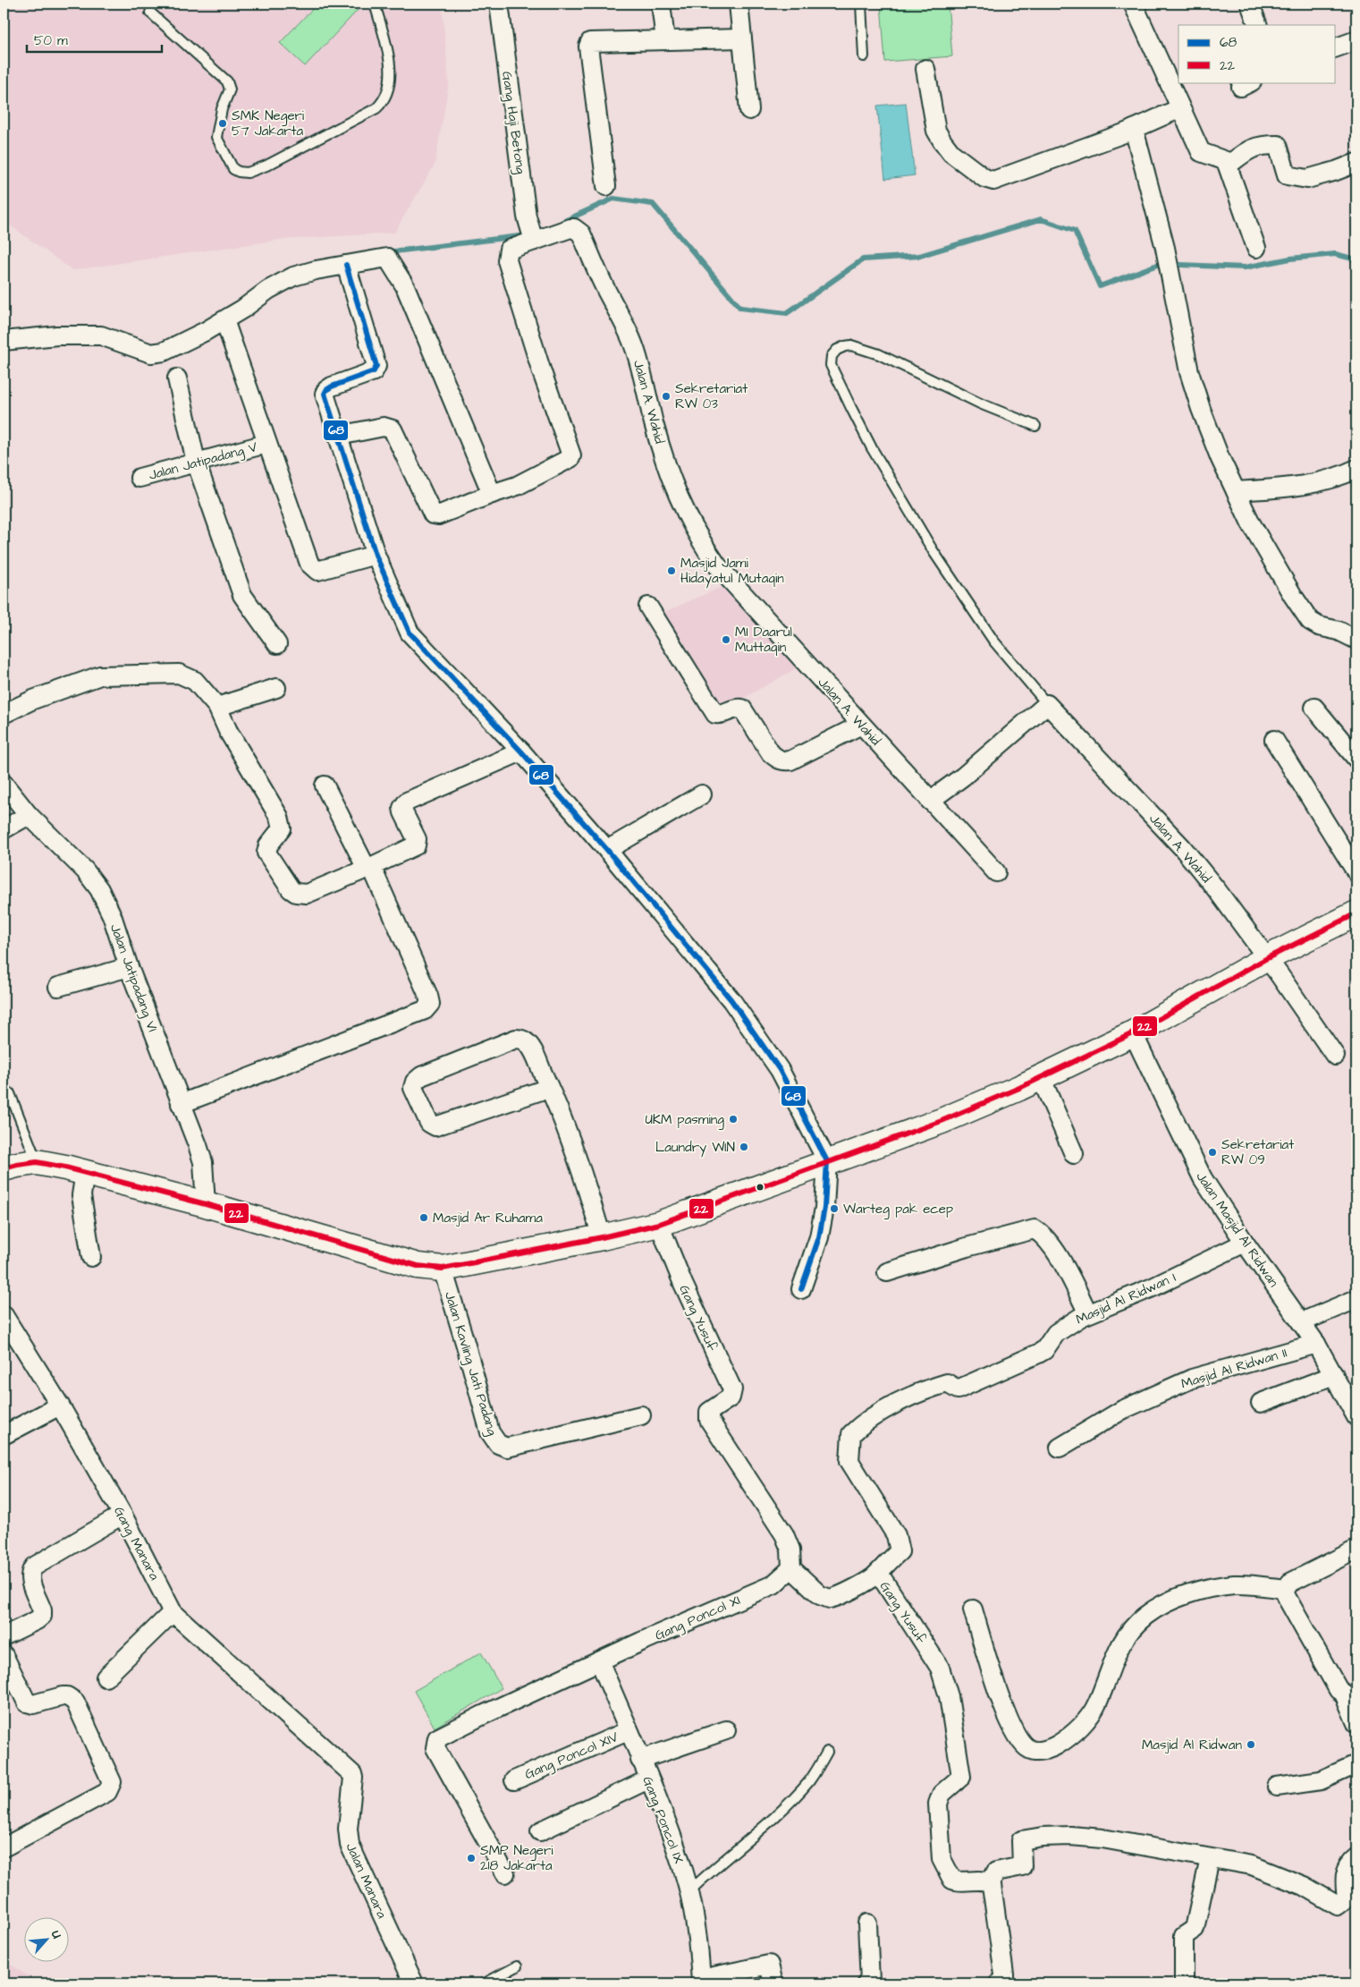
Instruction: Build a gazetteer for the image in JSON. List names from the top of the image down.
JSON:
{
  "streets": {
    "street": [
      "Gang Haji Betong",
      "Jalan A. Wahid",
      "Jalan Jatipadang V",
      "Jalan Jatipadang VI",
      "Jalan Masjid Al Ridwan",
      "Masjid Al Ridwan I",
      "Gang Yusuf",
      "Jalan Kavling Jati Padang",
      "Masjid Al Ridwan II",
      "Gang Manara",
      "Gang Poncol XI",
      "Gang Poncol XIV",
      "Gang Poncol IX",
      "Jalan Manara"
    ]
  },
  "crossings": [
    ["Gang Haji Betong", "Jalan A. Wahid"],
    ["Jalan Masjid Al Ridwan", "Masjid Al Ridwan I"],
    ["Jalan Masjid Al Ridwan", "Masjid Al Ridwan II"],
    ["Masjid Al Ridwan I", "Gang Yusuf"],
    ["Gang Yusuf", "Gang Poncol XI"],
    ["Gang Manara", "Jalan Manara"],
    ["Gang Poncol XI", "Gang Poncol IX"],
    ["Gang Poncol XIV", "Gang Poncol IX"]
  ],
  "places": [
    "SMK Negeri 57 Jakarta",
    "Sekretariat RW 03",
    "Masjid Jami Hidayatul Mutaqin",
    "MI Daarul Muttaqin",
    "UKM pasming",
    "Laundry WIN",
    "Sekretariat RW 09",
    "Warteg pak ecep",
    "Masjid Ar Ruhama",
    "Masjid Al Ridwan",
    "SMP Negeri 218 Jakarta"
  ],
  "lines": ["transit line 68", "transit line 22"],
  "legend": ["68", "22"],
  "scale_bar": "50 m",
  "north": "top right"
}
